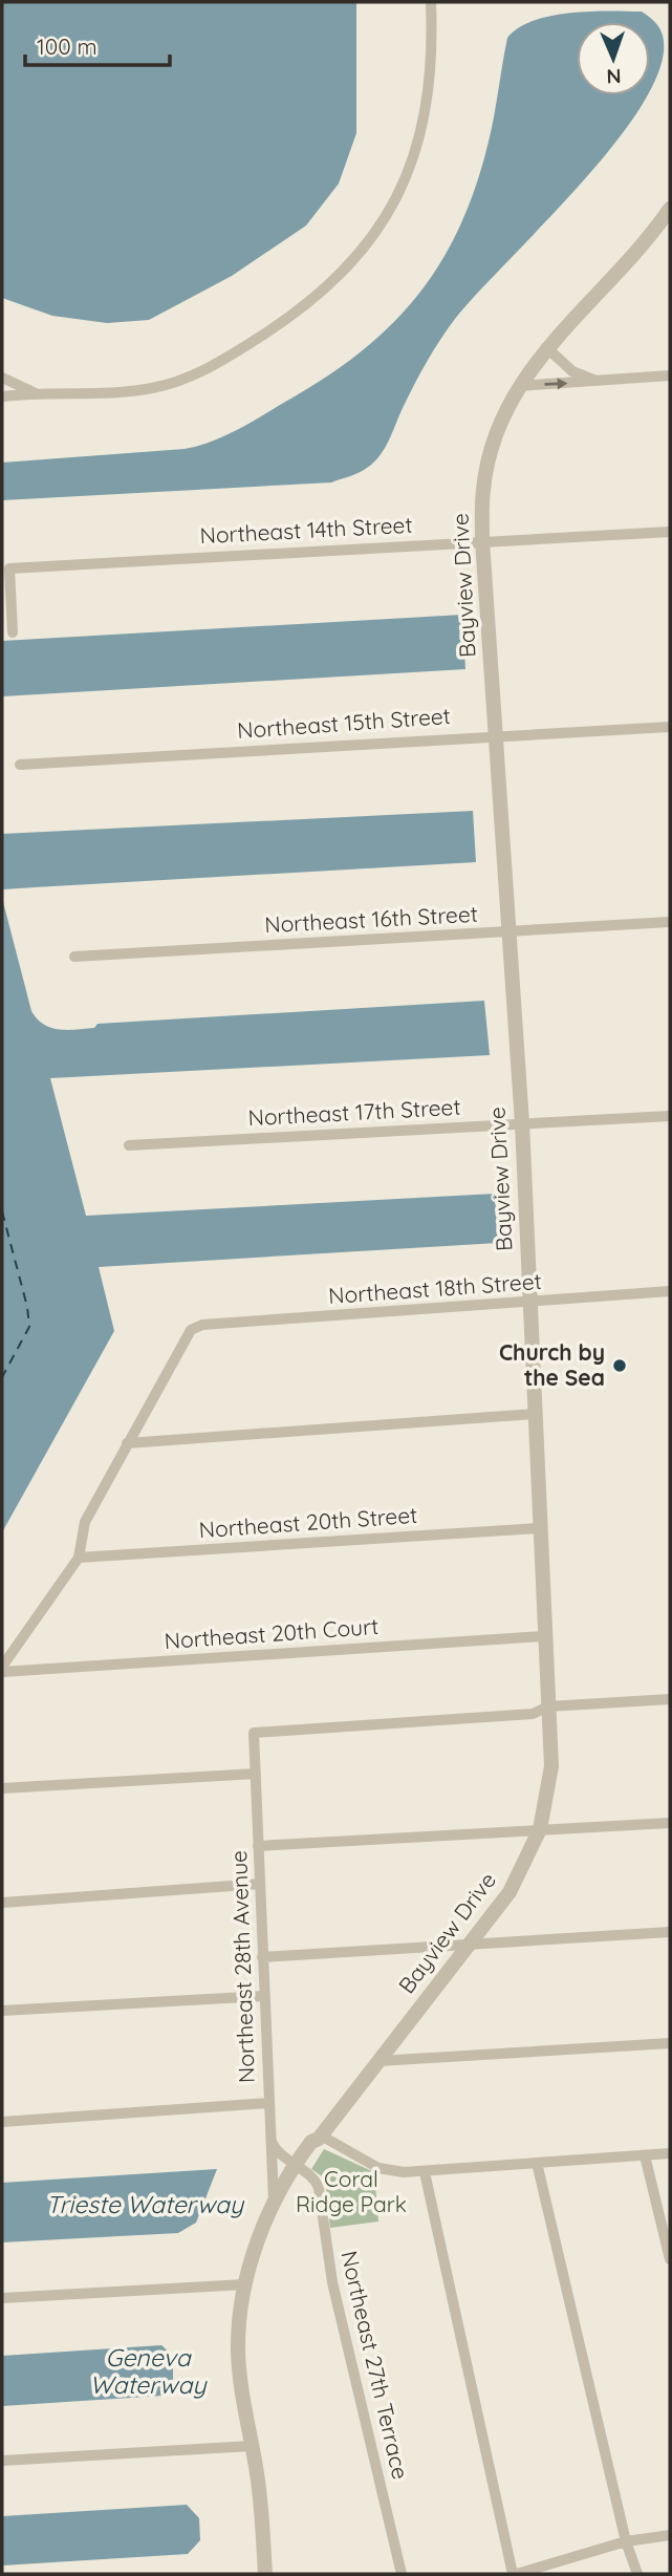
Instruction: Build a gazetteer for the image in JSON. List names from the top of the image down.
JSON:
{
  "streets": {
    "street": [
      "Northeast 14th Street",
      "Bayview Drive",
      "Northeast 15th Street",
      "Northeast 16th Street",
      "Northeast 17th Street",
      "Northeast 18th Street",
      "Northeast 20th Street",
      "Northeast 20th Court",
      "Northeast 28th Avenue",
      "Northeast 27th Terrace"
    ]
  },
  "crossings": [
    ["Northeast 14th Street", "Bayview Drive"],
    ["Bayview Drive", "Northeast 15th Street"],
    ["Bayview Drive", "Northeast 16th Street"],
    ["Bayview Drive", "Northeast 17th Street"],
    ["Bayview Drive", "Northeast 18th Street"],
    ["Bayview Drive", "Northeast 20th Street"],
    ["Bayview Drive", "Northeast 20th Court"],
    ["Bayview Drive", "Northeast 28th Avenue"],
    ["Bayview Drive", "Northeast 27th Terrace"],
    ["Northeast 28th Avenue", "Northeast 27th Terrace"]
  ],
  "water": ["Trieste Waterway", "Geneva Waterway"],
  "parks": ["Coral Ridge Park"],
  "places": ["Church by the Sea"],
  "scale_bar": "100 m",
  "north": "bottom"
}
